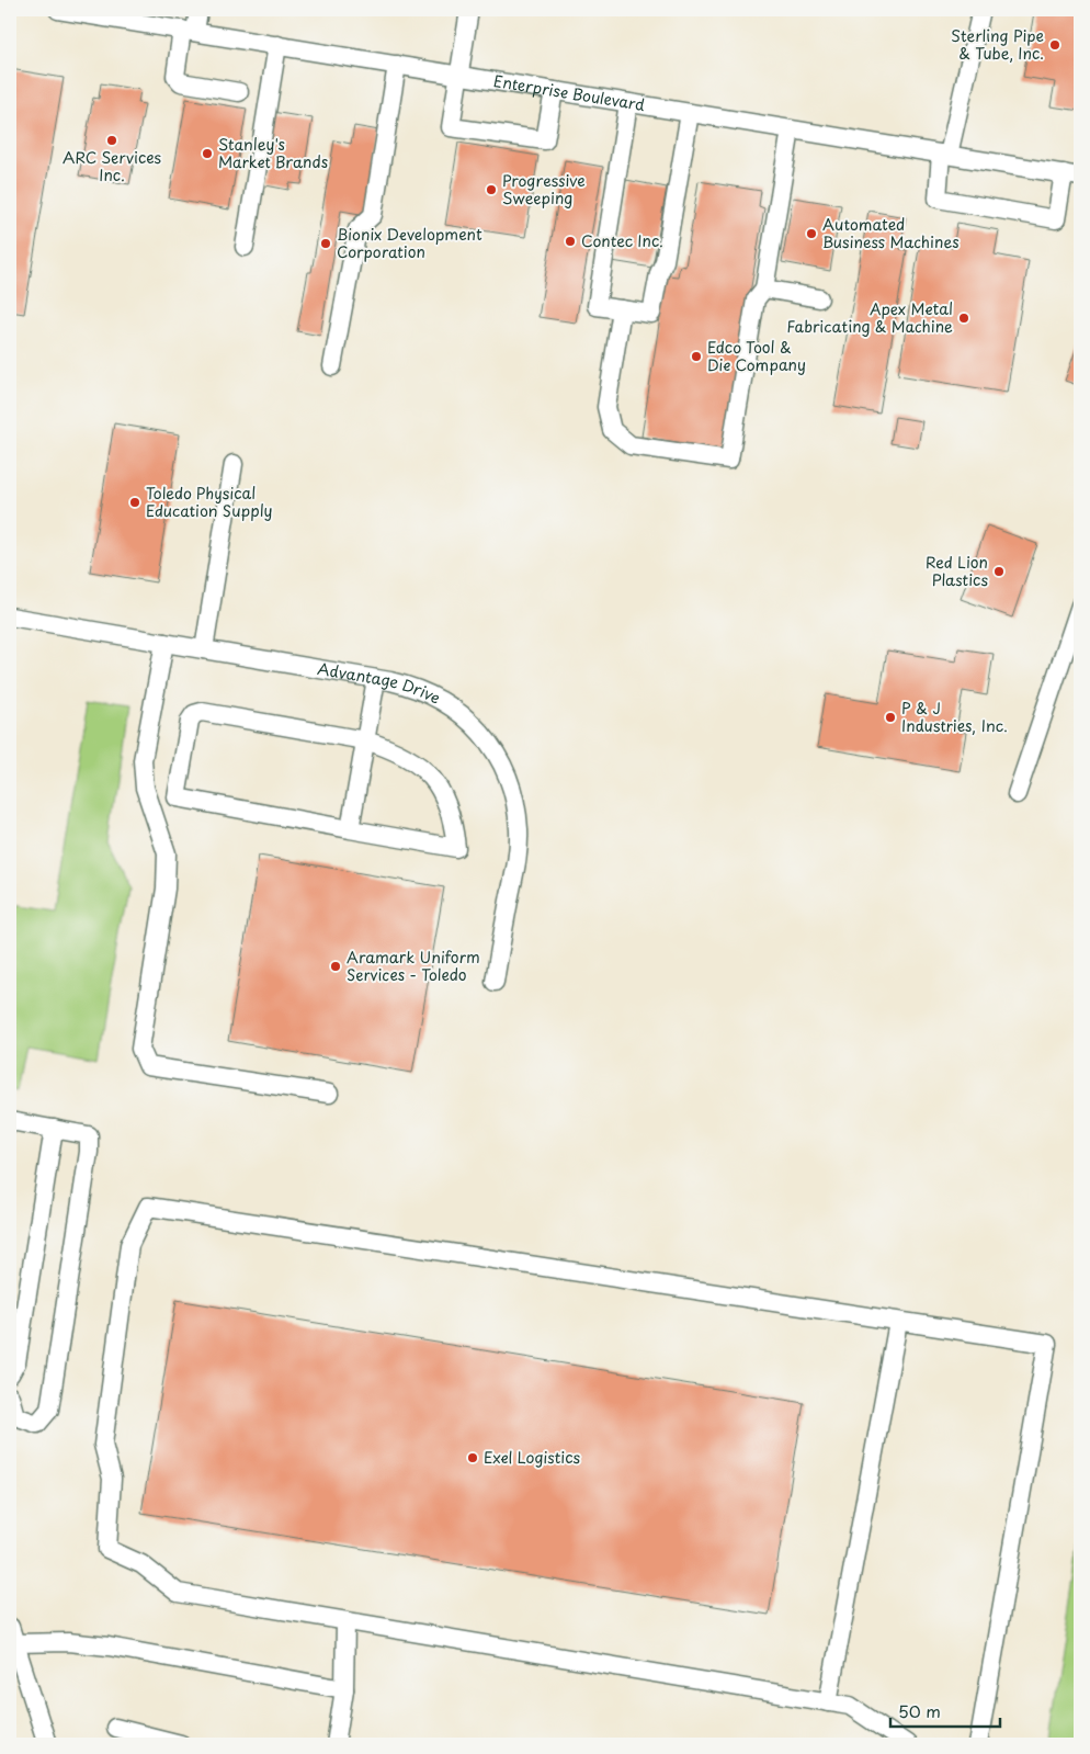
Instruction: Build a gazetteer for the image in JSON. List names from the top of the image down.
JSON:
{
  "streets": {
    "street": ["Enterprise Boulevard", "Advantage Drive"]
  },
  "places": [
    "Sterling Pipe & Tube, Inc.",
    "ARC Services Inc.",
    "Stanley's Market Brands",
    "Progressive Sweeping",
    "Automated Business Machines",
    "Contec Inc.",
    "Bionix Development Corporation",
    "Apex Metal Fabricating & Machine",
    "Edco Tool & Die Company",
    "Toledo Physical Education Supply",
    "Red Lion Plastics",
    "P & J Industries, Inc.",
    "Aramark Uniform Services - Toledo",
    "Exel Logistics"
  ],
  "scale_bar": "50 m"
}
